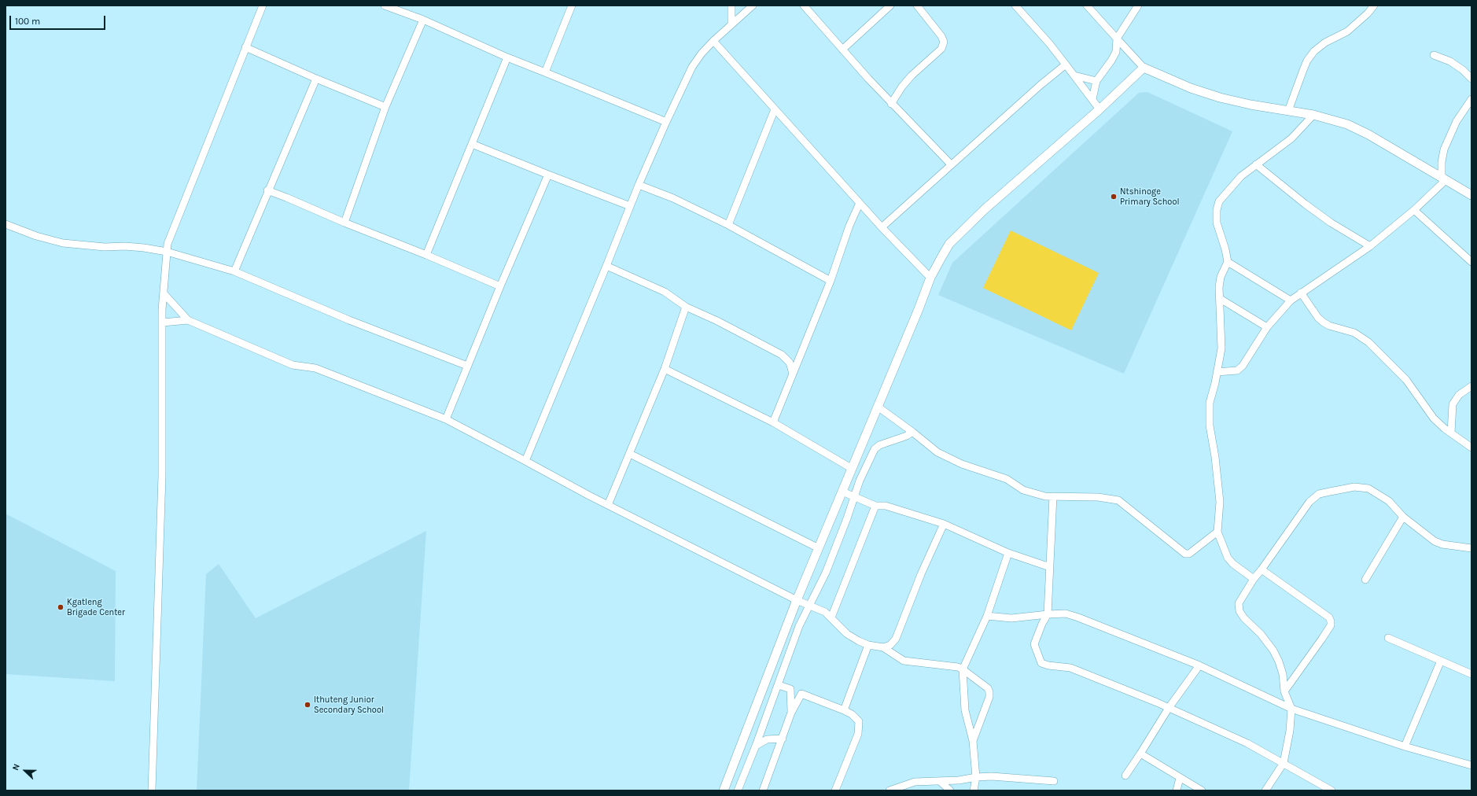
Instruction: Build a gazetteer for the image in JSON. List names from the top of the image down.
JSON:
{
  "places": ["Ntshinoge Primary School", "Kgatleng Brigade Center", "Ithuteng Junior Secondary School"],
  "scale_bar": "100 m",
  "north": "left"
}
